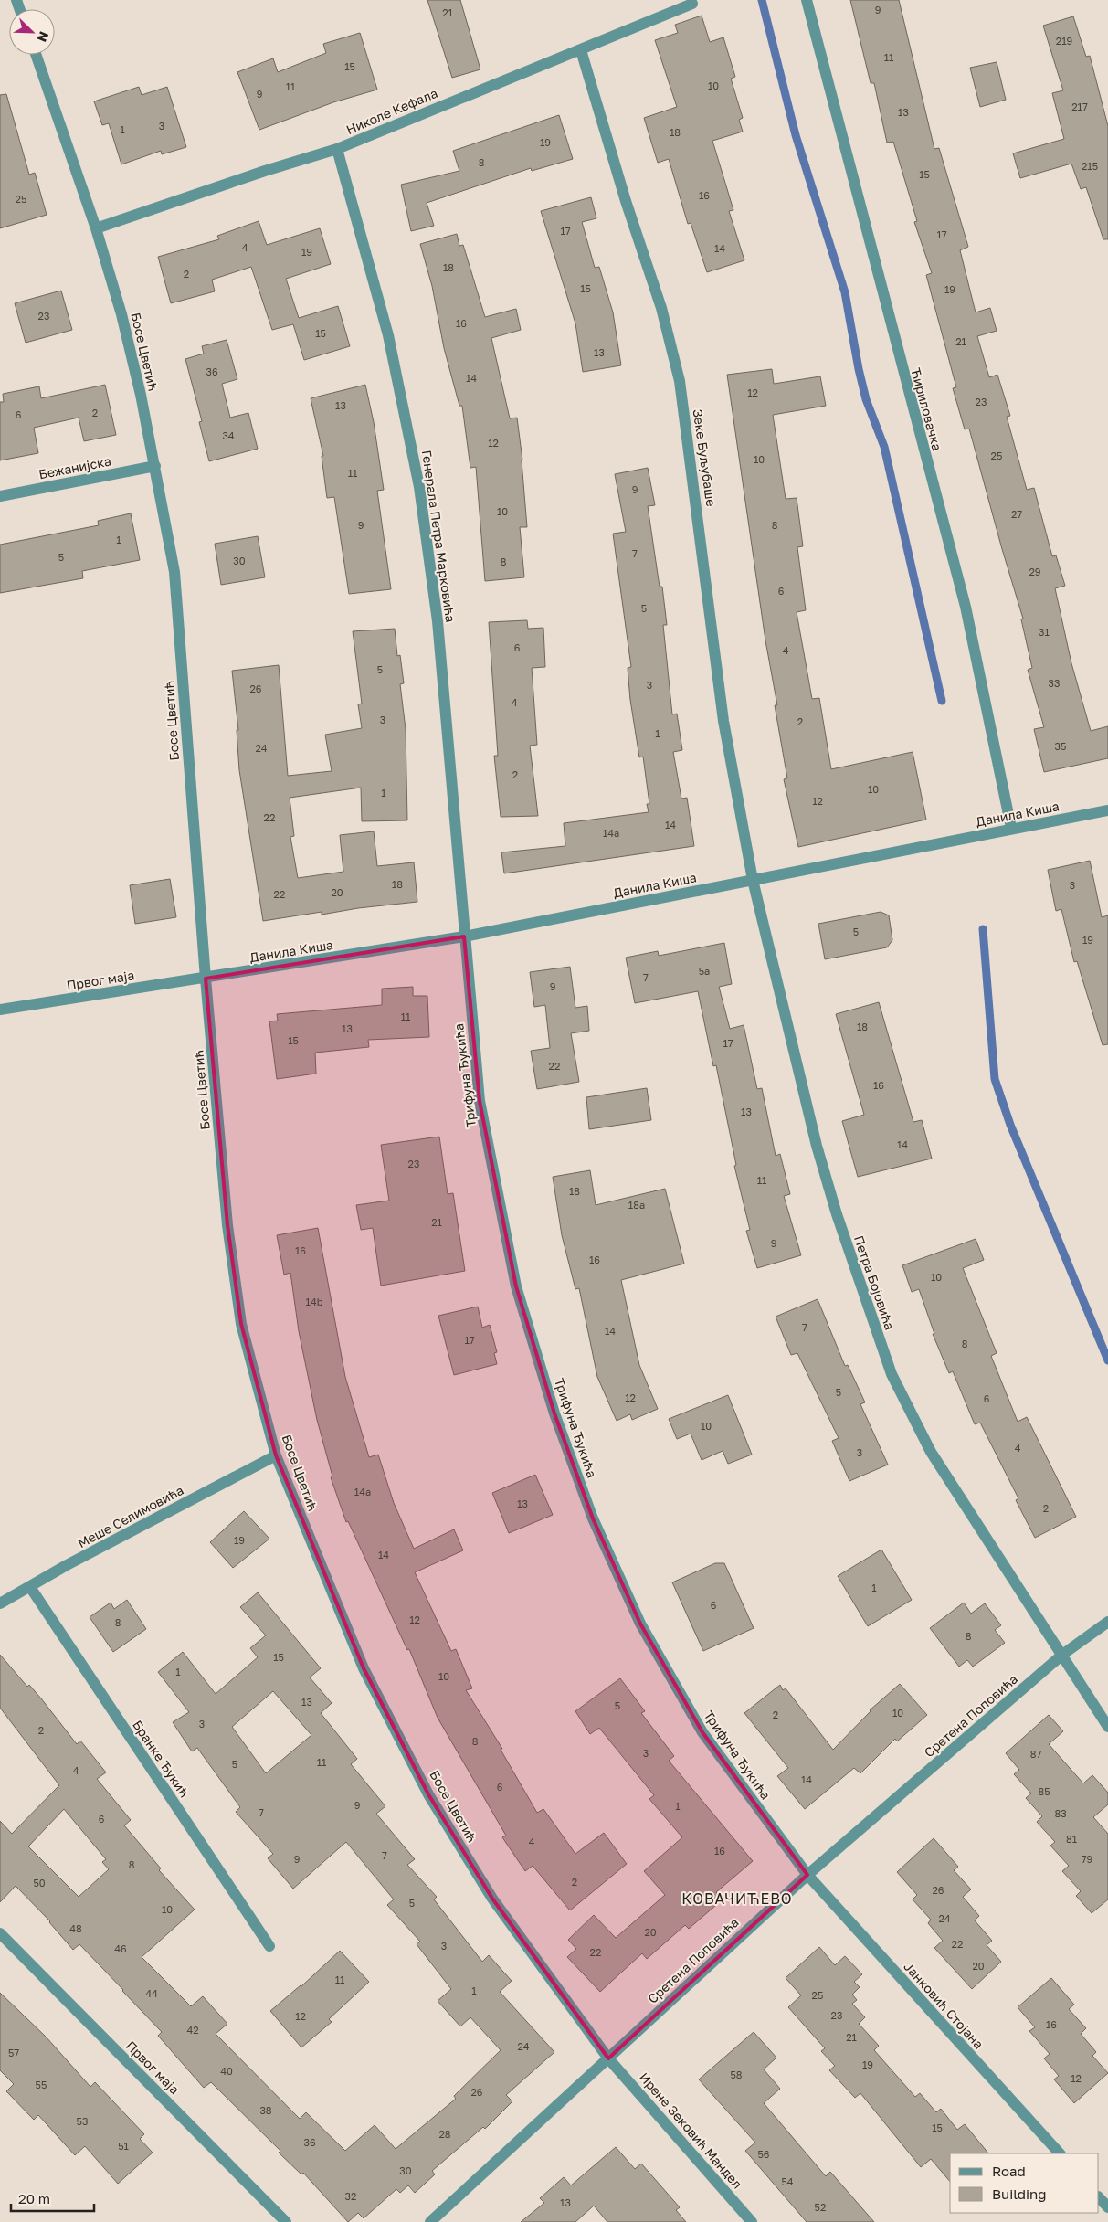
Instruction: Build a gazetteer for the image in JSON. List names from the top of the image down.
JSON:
{
  "streets": {
    "street": [
      "Николе Кефала",
      "Босе Цветић",
      "Ћириловачка",
      "Зеке Буљубаше",
      "Бежанијска",
      "Генерала Петра Марковића",
      "Данила Киша",
      "Првог маја",
      "Трифуна Ђукића",
      "Петра Бојовића",
      "Меше Селимовића",
      "Сретена Поповића",
      "Бранке Ђукић",
      "Јанковић Стојана",
      "Ирене Зековић Мандел"
    ]
  },
  "crossings": [
    ["Николе Кефала", "Босе Цветић"],
    ["Николе Кефала", "Зеке Буљубаше"],
    ["Николе Кефала", "Генерала Петра Марковића"],
    ["Босе Цветић", "Бежанијска"],
    ["Босе Цветић", "Данила Киша"],
    ["Босе Цветић", "Првог маја"],
    ["Босе Цветић", "Меше Селимовића"],
    ["Босе Цветић", "Сретена Поповића"],
    ["Босе Цветић", "Ирене Зековић Мандел"],
    ["Ћириловачка", "Данила Киша"],
    ["Зеке Буљубаше", "Данила Киша"],
    ["Зеке Буљубаше", "Петра Бојовића"],
    ["Генерала Петра Марковића", "Данила Киша"],
    ["Генерала Петра Марковића", "Трифуна Ђукића"],
    ["Данила Киша", "Првог маја"],
    ["Данила Киша", "Трифуна Ђукића"],
    ["Данила Киша", "Петра Бојовића"],
    ["Трифуна Ђукића", "Сретена Поповића"],
    ["Трифуна Ђукића", "Јанковић Стојана"],
    ["Петра Бојовића", "Сретена Поповића"],
    ["Меше Селимовића", "Бранке Ђукић"],
    ["Сретена Поповића", "Јанковић Стојана"],
    ["Сретена Поповића", "Ирене Зековић Мандел"]
  ],
  "districts": ["КОВАЧИЋЕВО"],
  "house_numbers": [
    "9",
    "21",
    "219",
    "11",
    "15",
    "10",
    "11",
    "9",
    "217",
    "13",
    "3",
    "1",
    "18",
    "19",
    "8",
    "215",
    "15",
    "16",
    "25",
    "17",
    "17",
    "4",
    "14",
    "19",
    "18",
    "2",
    "15",
    "19",
    "23",
    "16",
    "15",
    "21",
    "13",
    "36",
    "14",
    "12",
    "23",
    "13",
    "2",
    "6",
    "34",
    "12",
    "25",
    "10",
    "11",
    "9",
    "10",
    "27",
    "9",
    "8",
    "1",
    "7",
    "5",
    "30",
    "8",
    "29",
    "6",
    "5",
    "31",
    "6",
    "4",
    "5",
    "33",
    "3",
    "26",
    "4",
    "3",
    "2",
    "1",
    "35",
    "24",
    "2",
    "10",
    "1",
    "12",
    "22",
    "14",
    "14a",
    "18",
    "3",
    "20",
    "22",
    "5",
    "19",
    "5a",
    "7",
    "9",
    "11",
    "18",
    "13",
    "15",
    "17",
    "22",
    "16",
    "13",
    "14",
    "23",
    "11",
    "18",
    "18a",
    "21",
    "9",
    "16",
    "16",
    "10",
    "14b",
    "7",
    "14",
    "17",
    "8",
    "5",
    "12",
    "6",
    "10",
    "4",
    "3",
    "14a",
    "13",
    "2",
    "19",
    "14",
    "1",
    "6",
    "12",
    "8",
    "8",
    "15",
    "1",
    "10",
    "13",
    "5",
    "10",
    "2",
    "3",
    "2",
    "8",
    "3",
    "87",
    "11",
    "5",
    "4",
    "14",
    "6",
    "85",
    "9",
    "1",
    "7",
    "83",
    "6",
    "81",
    "4",
    "16",
    "7",
    "9",
    "79",
    "8",
    "2",
    "50",
    "26",
    "5",
    "10",
    "24",
    "48",
    "20",
    "22",
    "3",
    "46",
    "22",
    "20",
    "11",
    "1",
    "44",
    "25",
    "23",
    "12",
    "16",
    "42",
    "21",
    "24",
    "57",
    "19",
    "40",
    "58",
    "12",
    "55",
    "26",
    "38",
    "53",
    "15",
    "28",
    "36",
    "51",
    "56",
    "30",
    "54",
    "32",
    "13",
    "52"
  ],
  "legend": ["Road", "Building"],
  "scale_bar": "20 m",
  "north": "bottom right"
}
